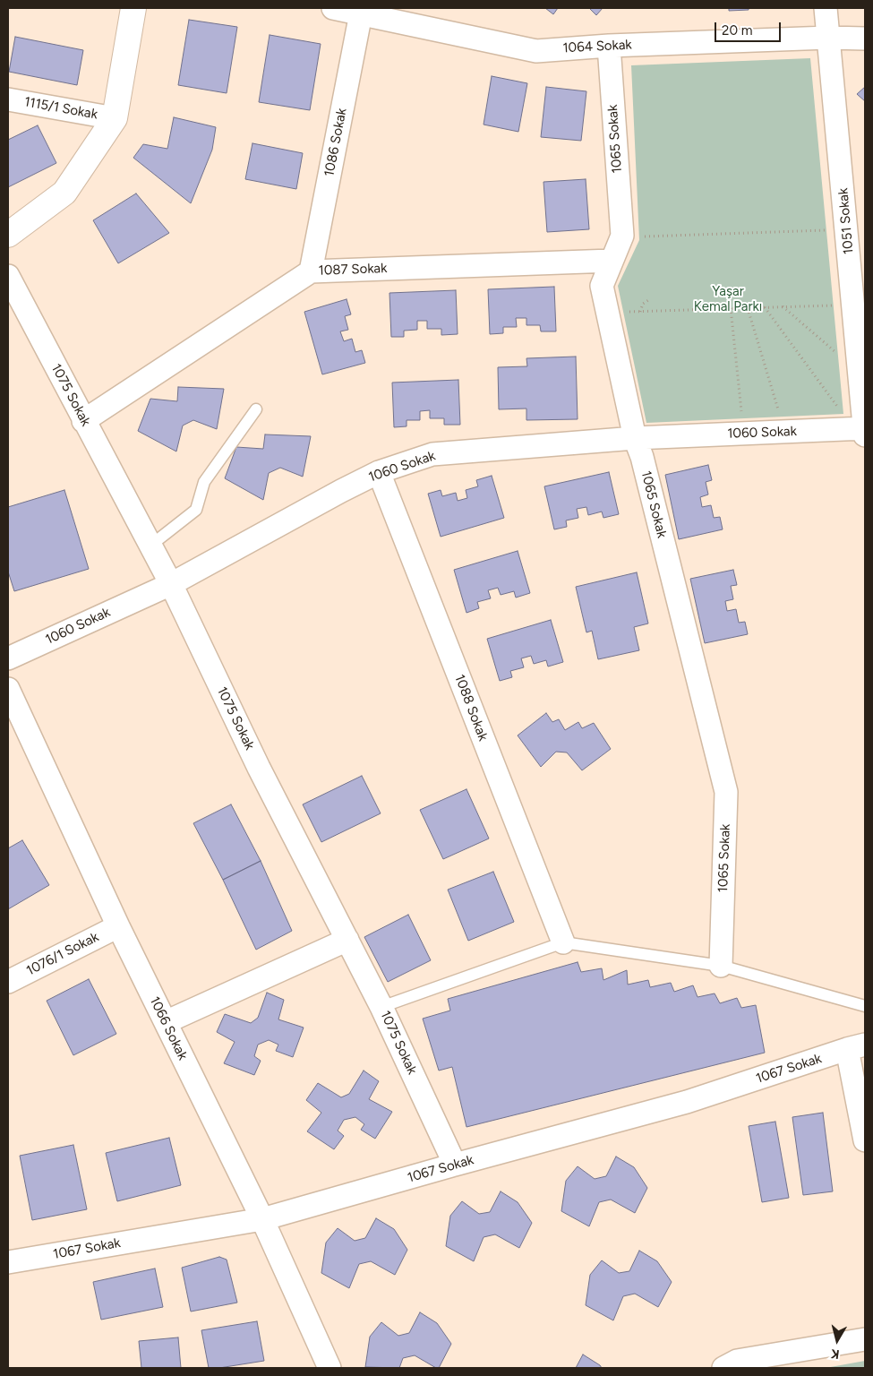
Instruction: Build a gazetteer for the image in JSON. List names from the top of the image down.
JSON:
{
  "streets": {
    "street": [
      "1064 Sokak",
      "1115/1 Sokak",
      "1065 Sokak",
      "1086 Sokak",
      "1051 Sokak",
      "1087 Sokak",
      "1075 Sokak",
      "1060 Sokak",
      "1088 Sokak",
      "1076/1 Sokak",
      "1066 Sokak",
      "1067 Sokak"
    ]
  },
  "crossings": [
    ["1064 Sokak", "1065 Sokak"],
    ["1064 Sokak", "1086 Sokak"],
    ["1064 Sokak", "1051 Sokak"],
    ["1065 Sokak", "1087 Sokak"],
    ["1065 Sokak", "1060 Sokak"],
    ["1086 Sokak", "1087 Sokak"],
    ["1051 Sokak", "1060 Sokak"],
    ["1087 Sokak", "1075 Sokak"],
    ["1075 Sokak", "1060 Sokak"],
    ["1075 Sokak", "1067 Sokak"],
    ["1060 Sokak", "1088 Sokak"],
    ["1076/1 Sokak", "1066 Sokak"],
    ["1066 Sokak", "1067 Sokak"]
  ],
  "parks": ["Yaşar Kemal Parkı"],
  "scale_bar": "20 m",
  "north": "bottom"
}
